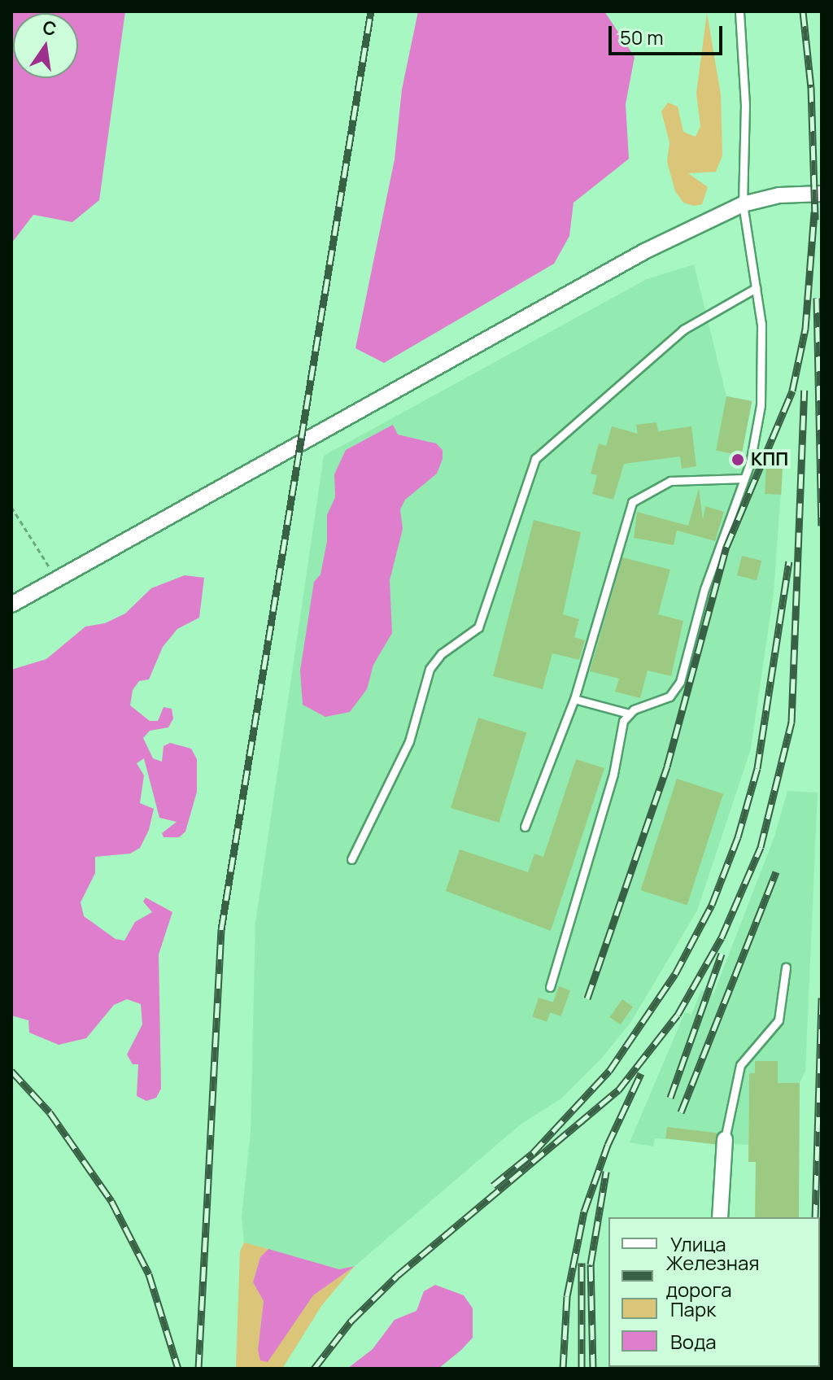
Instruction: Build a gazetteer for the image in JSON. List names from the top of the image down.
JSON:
{
  "places": ["КПП"],
  "legend": [
    "Улица",
    "Железная дорога",
    "Парк",
    "Вода"
  ],
  "scale_bar": "50 m",
  "north": "top"
}
